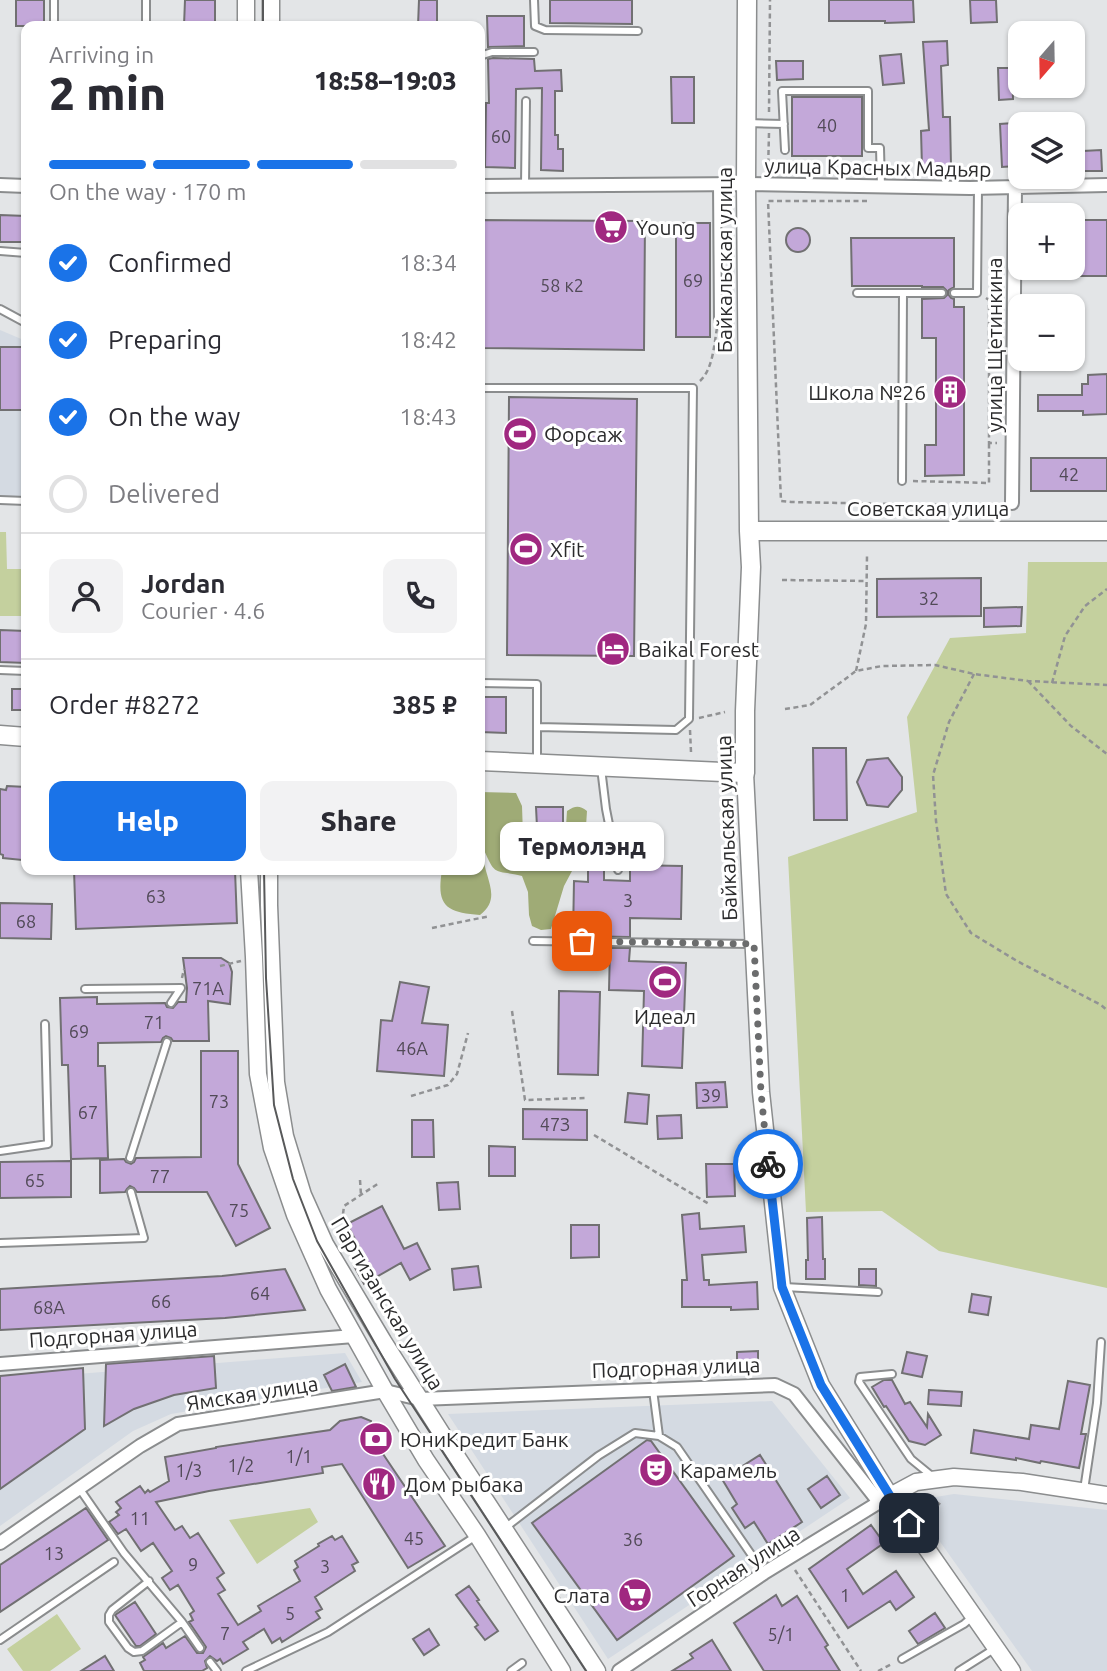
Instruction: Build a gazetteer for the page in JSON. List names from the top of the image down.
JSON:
{
  "streets": {
    "main road": ["Байкальская улица", "Советская улица"],
    "street": [
      "улица Красных Мадьяр",
      "улица Щетинкина",
      "Партизанская улица",
      "Подгорная улица",
      "Ямская улица",
      "Горная улица"
    ]
  },
  "crossings": [
    ["улица Красных Мадьяр", "Байкальская улица"],
    ["Байкальская улица", "Советская улица"],
    ["Байкальская улица", "Подгорная улица"],
    ["Байкальская улица", "Горная улица"],
    ["Партизанская улица", "Подгорная улица"],
    ["Партизанская улица", "Ямская улица"],
    ["Подгорная улица", "Ямская улица"],
    ["Подгорная улица", "Горная улица"]
  ],
  "places": {
    "supermarket": ["Young", "Слата"],
    "building": ["Школа №26"],
    "sports": ["Форсаж", "Xfit", "Идеал"],
    "hotel": ["Baikal Forest"],
    "other": ["Термолэнд"],
    "bank": ["ЮниКредит Банк"],
    "theatre": ["Карамель"],
    "restaurant": ["Дом рыбака"]
  },
  "house_numbers": [
    "40",
    "60",
    "69",
    "58 к2",
    "42",
    "32",
    "63",
    "3",
    "68",
    "71А",
    "71",
    "69",
    "46А",
    "39",
    "73",
    "67",
    "47З",
    "77",
    "65",
    "75",
    "64",
    "66",
    "68А",
    "1/1",
    "1/2",
    "1/3",
    "11",
    "45",
    "36",
    "13",
    "9",
    "3",
    "1",
    "5",
    "7",
    "5/1"
  ],
  "north": "bottom",
  "page": {
    "map_buttons": ["+", "−"],
    "heading": ["2 min", "Arriving in", "18:58–19:03"],
    "panel": [
      "Jordan",
      "Courier · 4.6",
      "Order #8272",
      "385 ₽"
    ],
    "bar": "On the way · 170 m",
    "list": [
      ["Confirmed", "18:34"],
      ["Preparing", "18:42"],
      ["On the way", "18:43"],
      "Delivered"
    ],
    "buttons": ["Help", "Share"],
    "bubble": "Термолэнд"
  }
}
